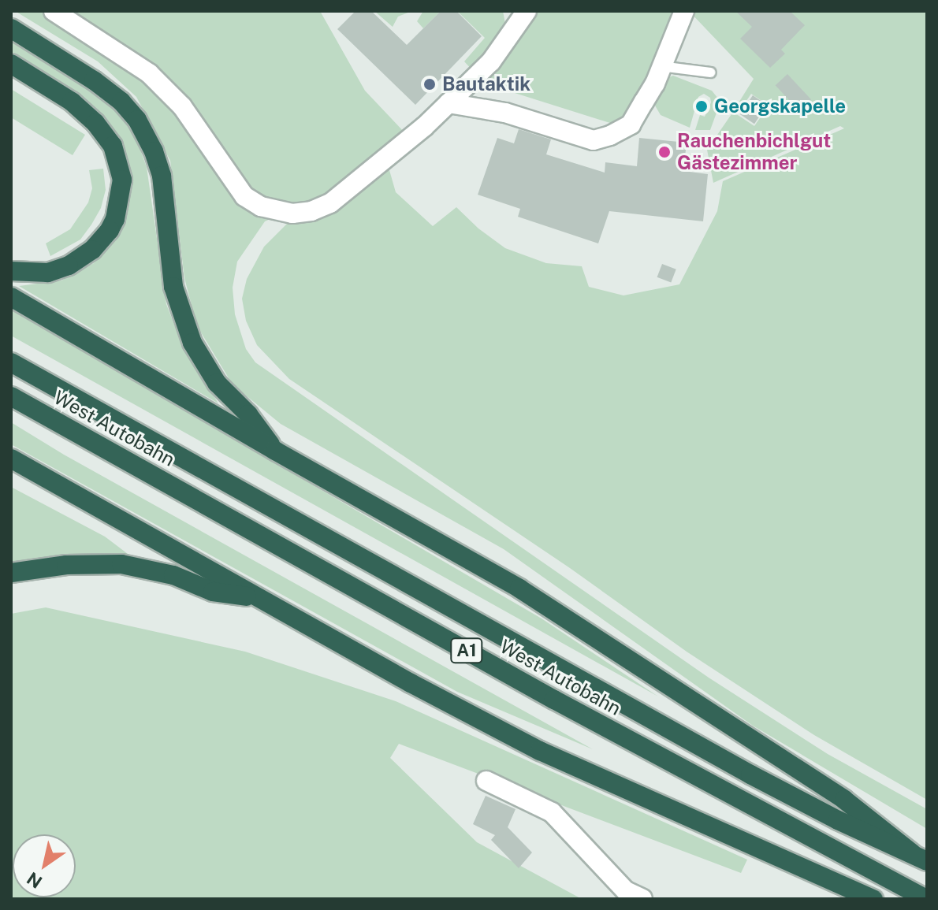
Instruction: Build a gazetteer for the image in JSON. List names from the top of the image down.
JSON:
{
  "streets": {
    "highway": ["West Autobahn", "A1"]
  },
  "places": ["Bautaktik", "Georgskapelle", "Rauchenbichlgut Gästezimmer"],
  "north": "bottom left"
}
